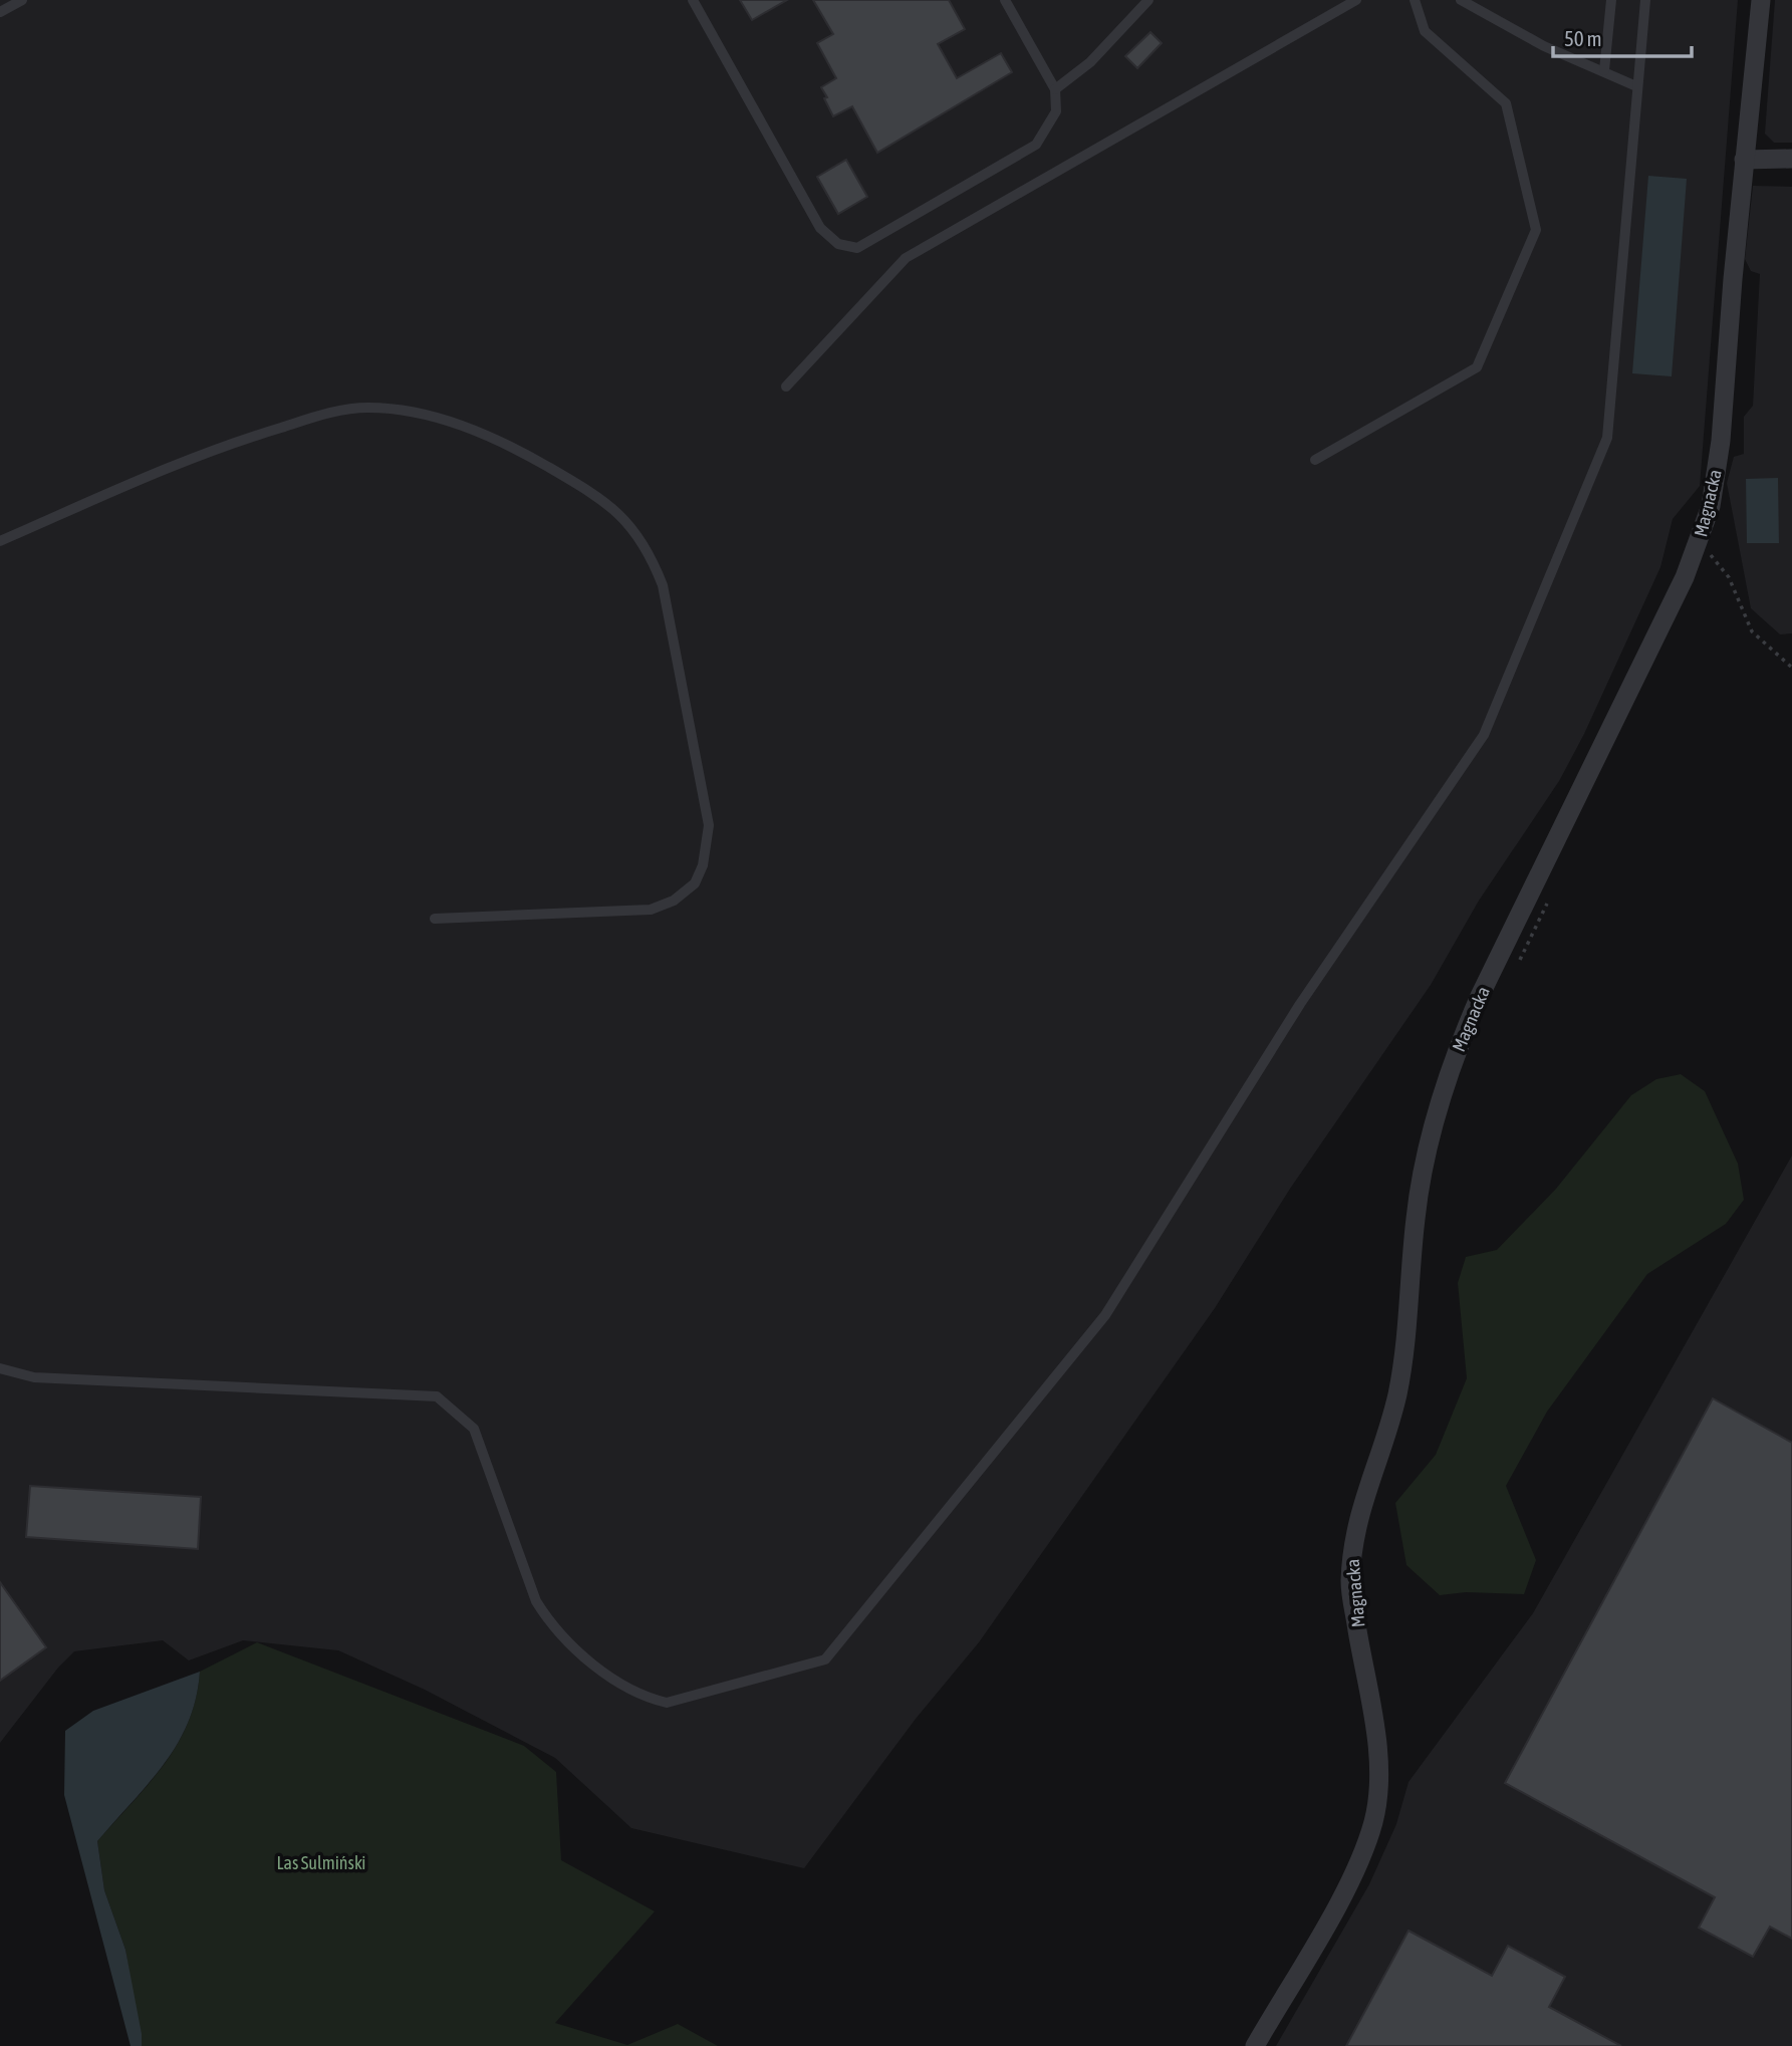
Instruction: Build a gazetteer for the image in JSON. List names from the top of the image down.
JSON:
{
  "streets": {
    "street": ["Magnacka"]
  },
  "parks": ["Las Sulmiński"],
  "scale_bar": "50 m"
}
